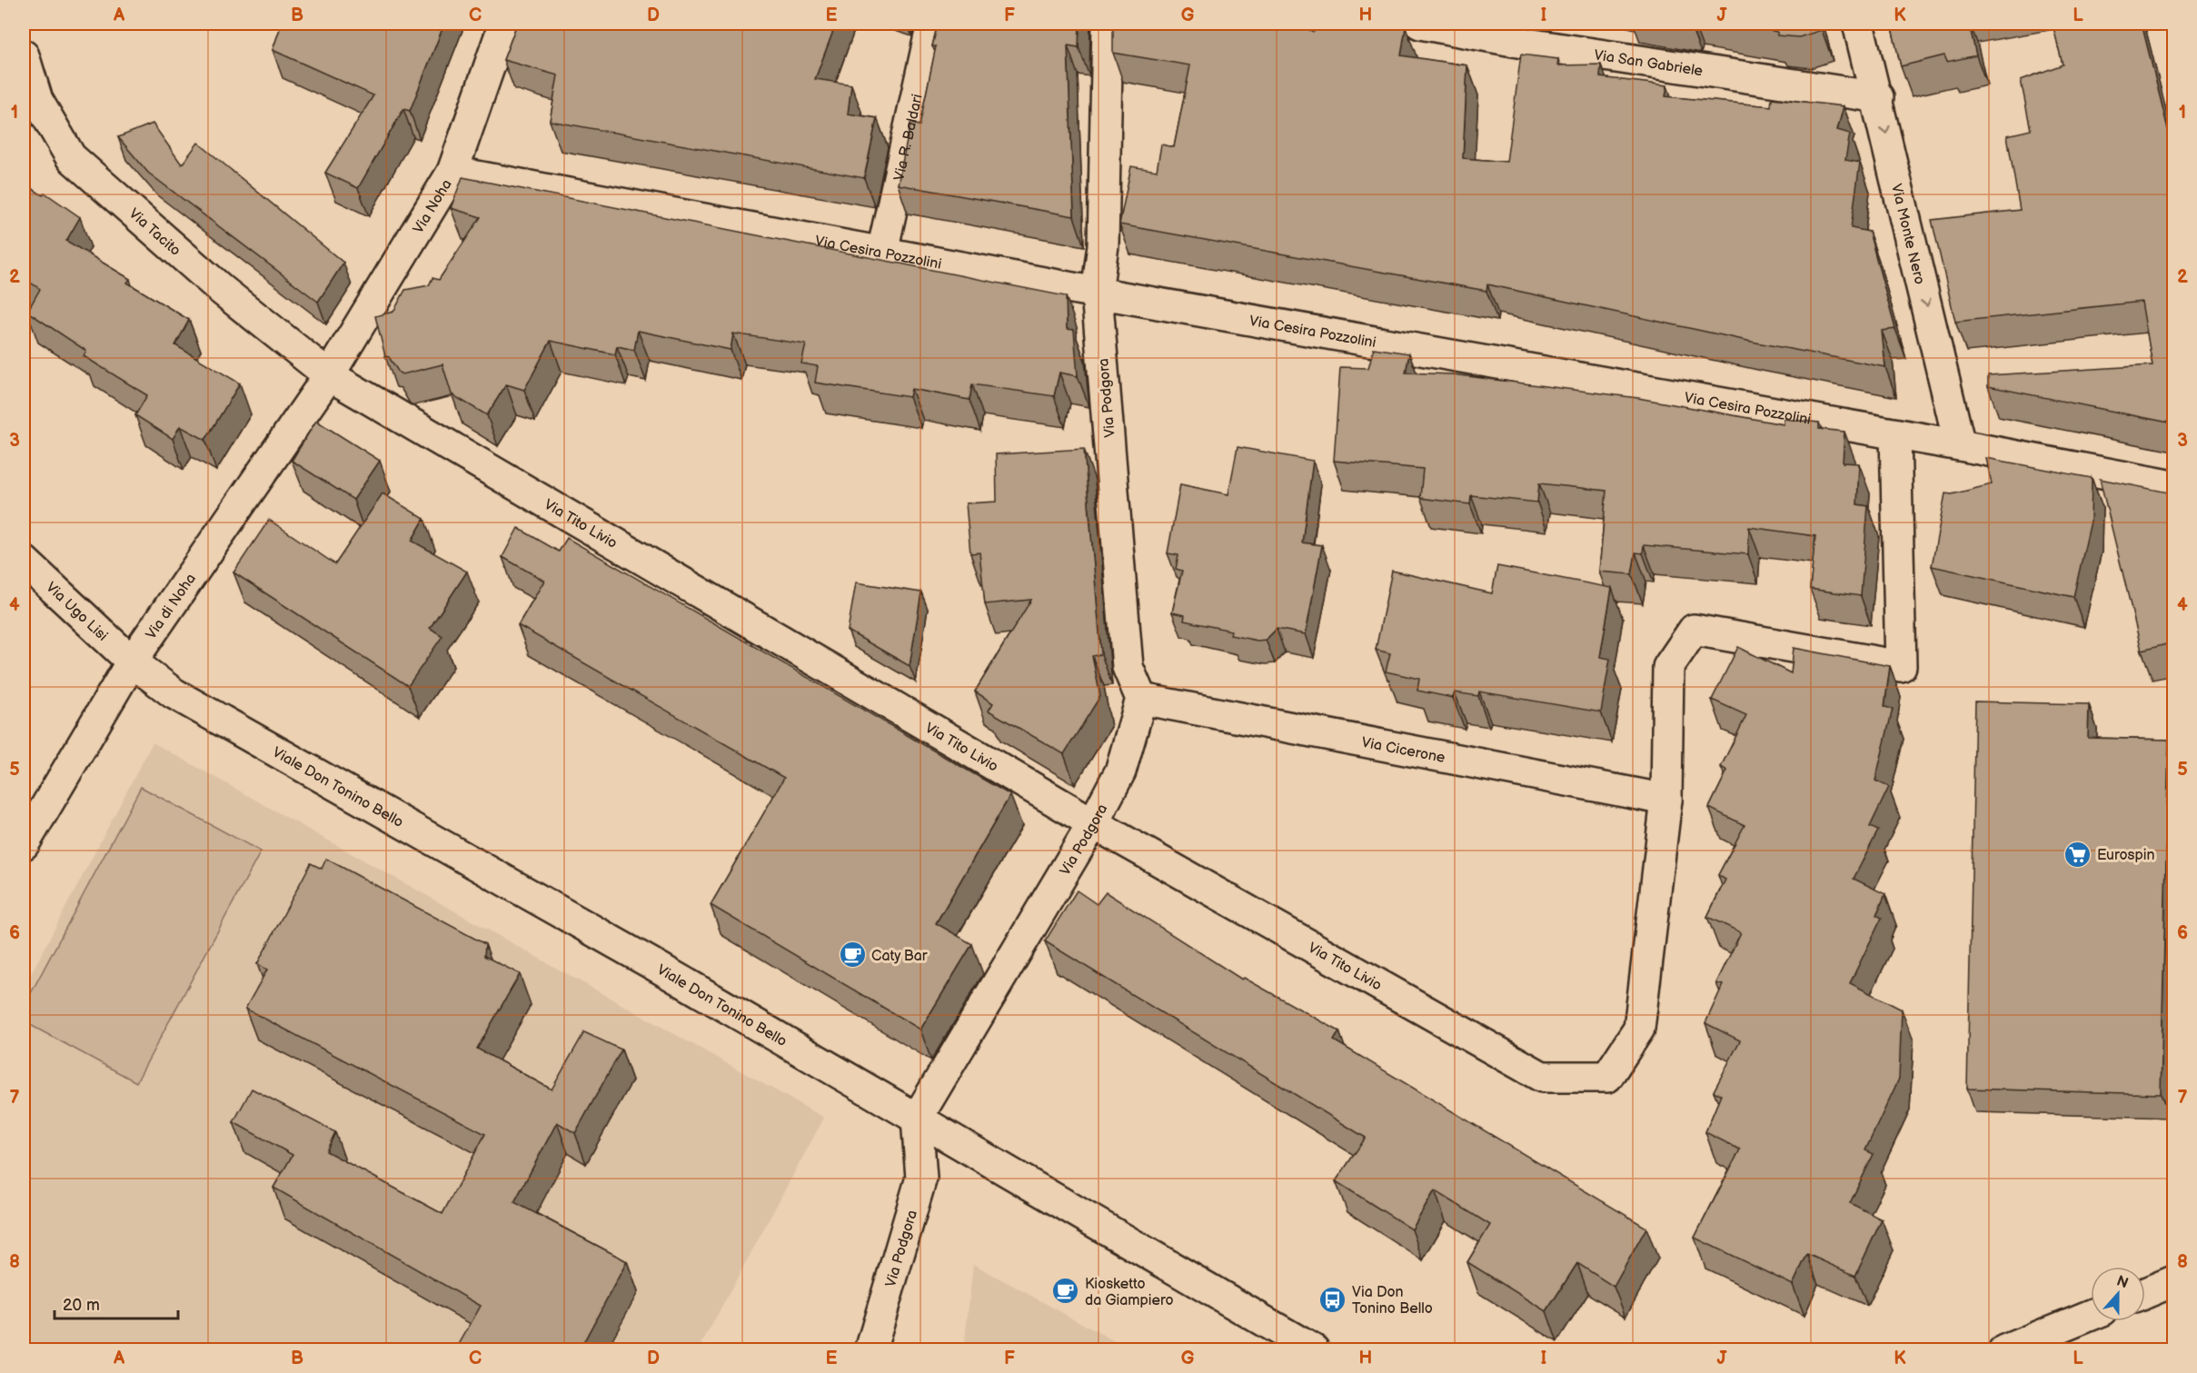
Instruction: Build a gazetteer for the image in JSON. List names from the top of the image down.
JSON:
{
  "streets": {
    "street": [
      "Via San Gabriele",
      "Via R. Baldari",
      "Via Noha",
      "Via Tacito",
      "Via Monte Nero",
      "Via Cesira Pozzolini",
      "Via Podgora",
      "Via Tito Livio",
      "Via di Noha",
      "Via Ugo Lisi",
      "Via Cicerone",
      "Viale Don Tonino Bello"
    ]
  },
  "crossings": [
    ["Via San Gabriele", "Via Monte Nero"],
    ["Via R. Baldari", "Via Cesira Pozzolini"],
    ["Via Noha", "Via Tacito"],
    ["Via Noha", "Via Cesira Pozzolini"],
    ["Via Noha", "Via Tito Livio"],
    ["Via Noha", "Via di Noha"],
    ["Via Tacito", "Via Tito Livio"],
    ["Via Tacito", "Via di Noha"],
    ["Via Monte Nero", "Via Cesira Pozzolini"],
    ["Via Cesira Pozzolini", "Via Podgora"],
    ["Via Podgora", "Via Tito Livio"],
    ["Via Podgora", "Via Cicerone"],
    ["Via Podgora", "Viale Don Tonino Bello"],
    ["Via Tito Livio", "Via di Noha"],
    ["Via Tito Livio", "Via Cicerone"],
    ["Via di Noha", "Via Ugo Lisi"],
    ["Via di Noha", "Viale Don Tonino Bello"],
    ["Via Ugo Lisi", "Viale Don Tonino Bello"]
  ],
  "one_way": ["Via Monte Nero"],
  "places": {
    "supermarket": ["Eurospin"],
    "cafe": ["Caty Bar", "Kiosketto da Giampiero"],
    "bus stop": ["Via Don Tonino Bello"]
  },
  "scale_bar": "20 m",
  "north": "top",
  "grid": {
    "columns": [
      "A",
      "B",
      "C",
      "D",
      "E",
      "F",
      "G",
      "H",
      "I",
      "J",
      "K",
      "L"
    ],
    "rows": [
      "1",
      "2",
      "3",
      "4",
      "5",
      "6",
      "7",
      "8"
    ]
  }
}
